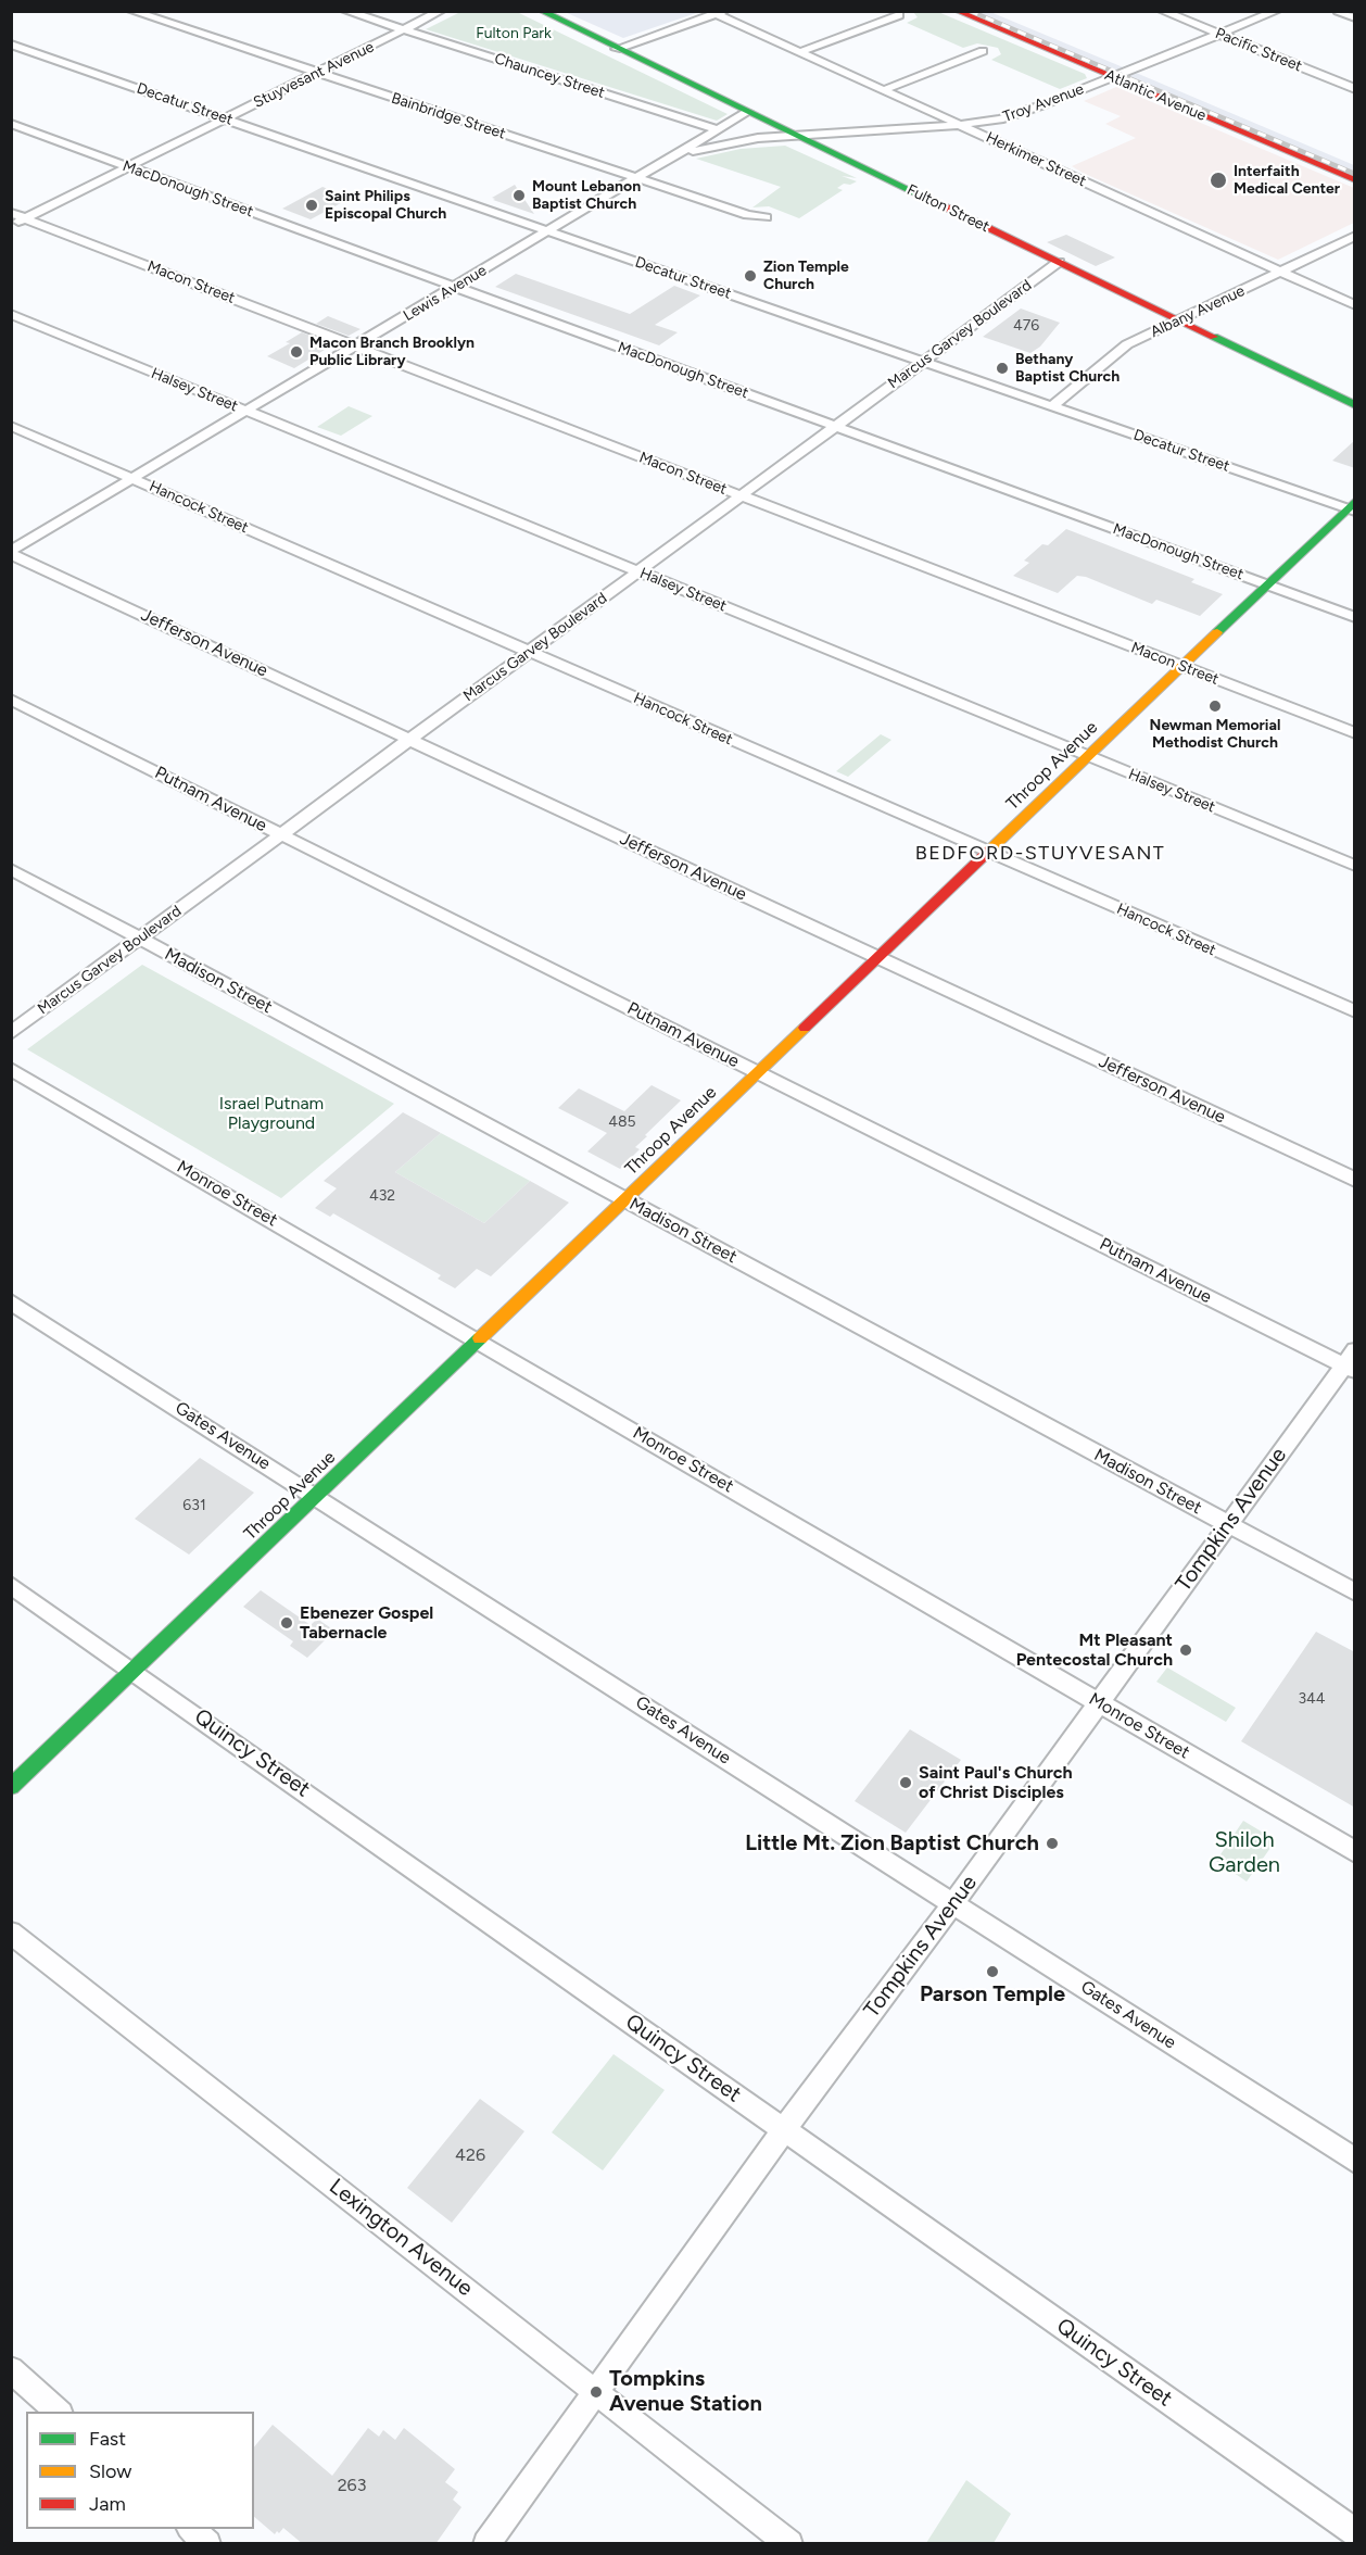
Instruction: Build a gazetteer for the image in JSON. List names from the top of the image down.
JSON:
{
  "streets": {
    "main road": ["Atlantic Avenue", "Fulton Street", "Throop Avenue"],
    "street": [
      "Pacific Street",
      "Stuyvesant Avenue",
      "Chauncey Street",
      "Troy Avenue",
      "Decatur Street",
      "Bainbridge Street",
      "Herkimer Street",
      "MacDonough Street",
      "Macon Street",
      "Lewis Avenue",
      "Albany Avenue",
      "Marcus Garvey Boulevard",
      "Halsey Street",
      "Hancock Street",
      "Jefferson Avenue",
      "Putnam Avenue",
      "Madison Street",
      "Monroe Street",
      "Gates Avenue",
      "Tompkins Avenue",
      "Quincy Street",
      "Lexington Avenue"
    ]
  },
  "crossings": [
    ["Pacific Street", "Troy Avenue"],
    ["Stuyvesant Avenue", "Chauncey Street"],
    ["Stuyvesant Avenue", "Decatur Street"],
    ["Stuyvesant Avenue", "Bainbridge Street"],
    ["Stuyvesant Avenue", "MacDonough Street"],
    ["Stuyvesant Avenue", "Macon Street"],
    ["Chauncey Street", "Lewis Avenue"],
    ["Atlantic Avenue", "Troy Avenue"],
    ["Troy Avenue", "Herkimer Street"],
    ["Troy Avenue", "Fulton Street"],
    ["Troy Avenue", "Lewis Avenue"],
    ["Decatur Street", "Lewis Avenue"],
    ["Decatur Street", "Albany Avenue"],
    ["Decatur Street", "Marcus Garvey Boulevard"],
    ["Decatur Street", "Throop Avenue"],
    ["Bainbridge Street", "Lewis Avenue"],
    ["Herkimer Street", "Albany Avenue"],
    ["MacDonough Street", "Lewis Avenue"],
    ["MacDonough Street", "Marcus Garvey Boulevard"],
    ["MacDonough Street", "Throop Avenue"],
    ["Fulton Street", "Lewis Avenue"],
    ["Fulton Street", "Albany Avenue"],
    ["Fulton Street", "Marcus Garvey Boulevard"],
    ["Macon Street", "Lewis Avenue"],
    ["Macon Street", "Marcus Garvey Boulevard"],
    ["Macon Street", "Throop Avenue"],
    ["Lewis Avenue", "Halsey Street"],
    ["Lewis Avenue", "Hancock Street"],
    ["Lewis Avenue", "Jefferson Avenue"],
    ["Marcus Garvey Boulevard", "Halsey Street"],
    ["Marcus Garvey Boulevard", "Hancock Street"],
    ["Marcus Garvey Boulevard", "Jefferson Avenue"],
    ["Marcus Garvey Boulevard", "Putnam Avenue"],
    ["Marcus Garvey Boulevard", "Madison Street"],
    ["Halsey Street", "Throop Avenue"],
    ["Hancock Street", "Throop Avenue"],
    ["Jefferson Avenue", "Throop Avenue"],
    ["Throop Avenue", "Putnam Avenue"],
    ["Throop Avenue", "Madison Street"],
    ["Throop Avenue", "Monroe Street"],
    ["Throop Avenue", "Gates Avenue"],
    ["Throop Avenue", "Quincy Street"],
    ["Putnam Avenue", "Tompkins Avenue"],
    ["Madison Street", "Tompkins Avenue"],
    ["Monroe Street", "Tompkins Avenue"],
    ["Gates Avenue", "Tompkins Avenue"],
    ["Tompkins Avenue", "Quincy Street"],
    ["Tompkins Avenue", "Lexington Avenue"]
  ],
  "districts": ["BEDFORD-STUYVESANT"],
  "parks": ["Fulton Park", "Israel Putnam Playground", "Shiloh Garden"],
  "places": [
    "Interfaith Medical Center",
    "Mount Lebanon Baptist Church",
    "Saint Philips Episcopal Church",
    "Zion Temple Church",
    "Macon Branch Brooklyn Public Library",
    "Bethany Baptist Church",
    "Newman Memorial Methodist Church",
    "Ebenezer Gospel Tabernacle",
    "Mt Pleasant Pentecostal Church",
    "Saint Paul's Church of Christ Disciples",
    "Little Mt. Zion Baptist Church",
    "Parson Temple",
    "Tompkins Avenue Station"
  ],
  "house_numbers": [
    "476",
    "485",
    "432",
    "631",
    "344",
    "426",
    "263"
  ],
  "legend": ["Fast", "Slow", "Jam"]
}
